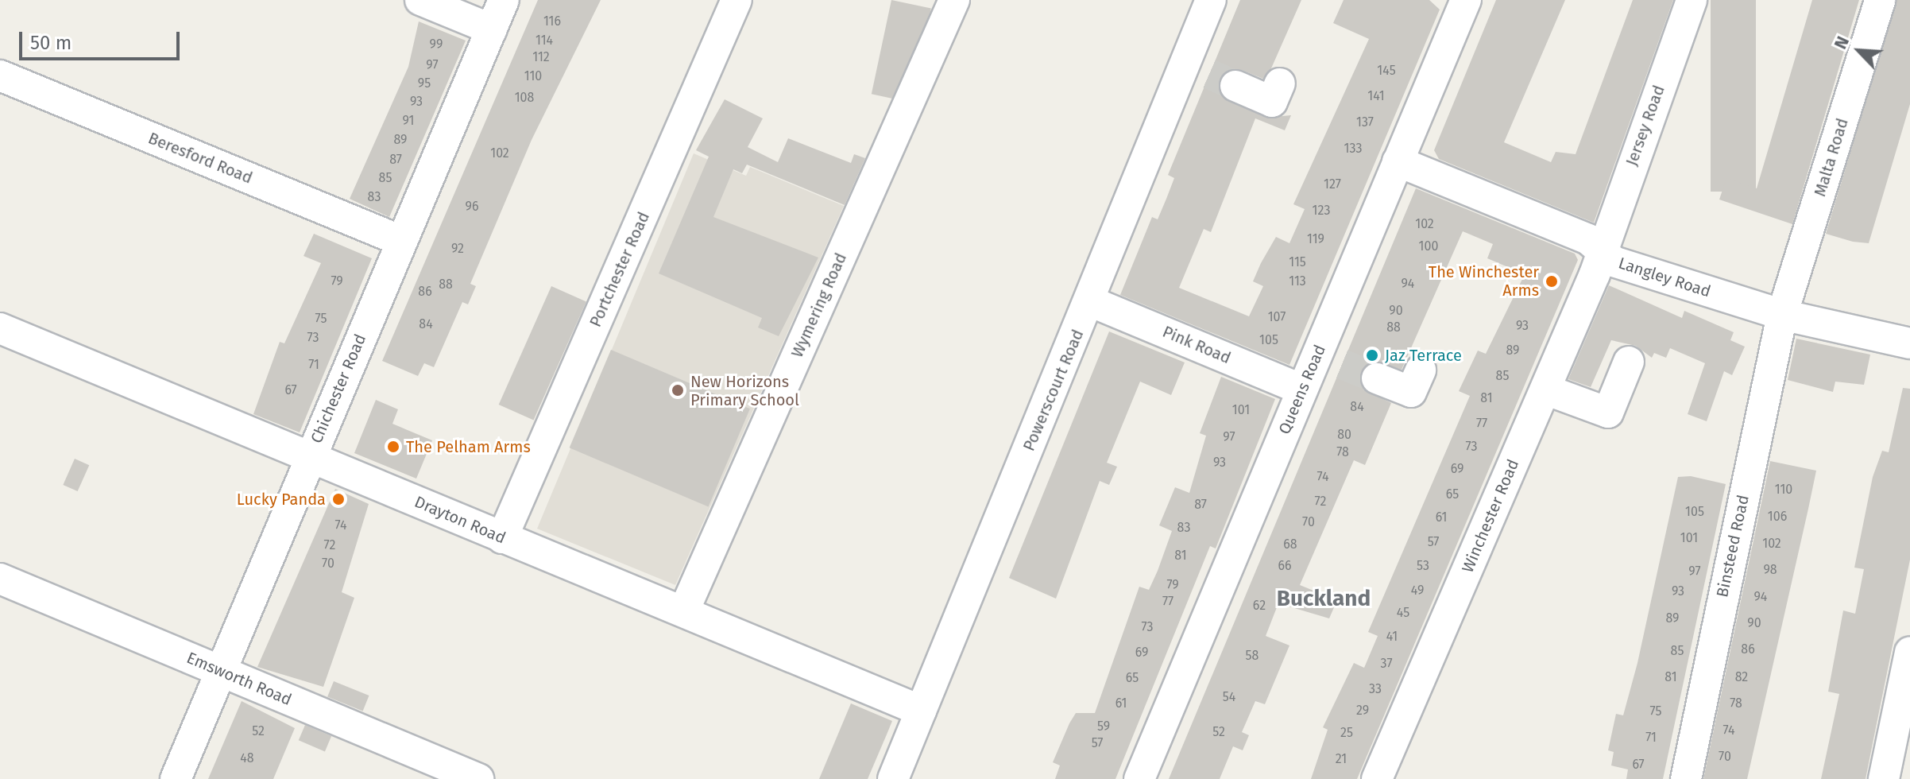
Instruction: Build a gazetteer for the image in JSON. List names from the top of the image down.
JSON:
{
  "streets": {
    "street": [
      "Jersey Road",
      "Malta Road",
      "Beresford Road",
      "Portchester Road",
      "Langley Road",
      "Wymering Road",
      "Pink Road",
      "Chichester Road",
      "Queens Road",
      "Powerscourt Road",
      "Winchester Road",
      "Drayton Road",
      "Binsteed Road",
      "Emsworth Road"
    ]
  },
  "crossings": [
    ["Jersey Road", "Langley Road"],
    ["Jersey Road", "Winchester Road"],
    ["Malta Road", "Langley Road"],
    ["Malta Road", "Binsteed Road"],
    ["Beresford Road", "Chichester Road"],
    ["Portchester Road", "Drayton Road"],
    ["Langley Road", "Queens Road"],
    ["Langley Road", "Winchester Road"],
    ["Langley Road", "Binsteed Road"],
    ["Wymering Road", "Drayton Road"],
    ["Pink Road", "Queens Road"],
    ["Pink Road", "Powerscourt Road"],
    ["Chichester Road", "Drayton Road"],
    ["Chichester Road", "Emsworth Road"],
    ["Powerscourt Road", "Drayton Road"]
  ],
  "districts": ["Buckland"],
  "places": [
    "The Winchester Arms",
    "Jaz Terrace",
    "New Horizons Primary School",
    "The Pelham Arms",
    "Lucky Panda"
  ],
  "house_numbers": [
    "116",
    "114",
    "99",
    "112",
    "97",
    "145",
    "110",
    "95",
    "141",
    "108",
    "93",
    "91",
    "137",
    "89",
    "133",
    "102",
    "87",
    "85",
    "127",
    "83",
    "96",
    "123",
    "102",
    "119",
    "100",
    "92",
    "115",
    "79",
    "113",
    "94",
    "88",
    "86",
    "90",
    "107",
    "75",
    "84",
    "93",
    "88",
    "73",
    "105",
    "89",
    "71",
    "85",
    "67",
    "81",
    "84",
    "101",
    "77",
    "80",
    "97",
    "73",
    "78",
    "93",
    "69",
    "74",
    "110",
    "65",
    "72",
    "87",
    "105",
    "106",
    "61",
    "70",
    "74",
    "83",
    "101",
    "57",
    "102",
    "68",
    "72",
    "81",
    "70",
    "66",
    "53",
    "98",
    "97",
    "79",
    "49",
    "93",
    "94",
    "77",
    "62",
    "45",
    "89",
    "90",
    "73",
    "41",
    "86",
    "85",
    "69",
    "58",
    "37",
    "81",
    "82",
    "65",
    "33",
    "54",
    "61",
    "78",
    "29",
    "75",
    "59",
    "74",
    "52",
    "52",
    "25",
    "71",
    "57",
    "70",
    "48",
    "21",
    "67"
  ],
  "scale_bar": "50 m",
  "north": "top left"
}
